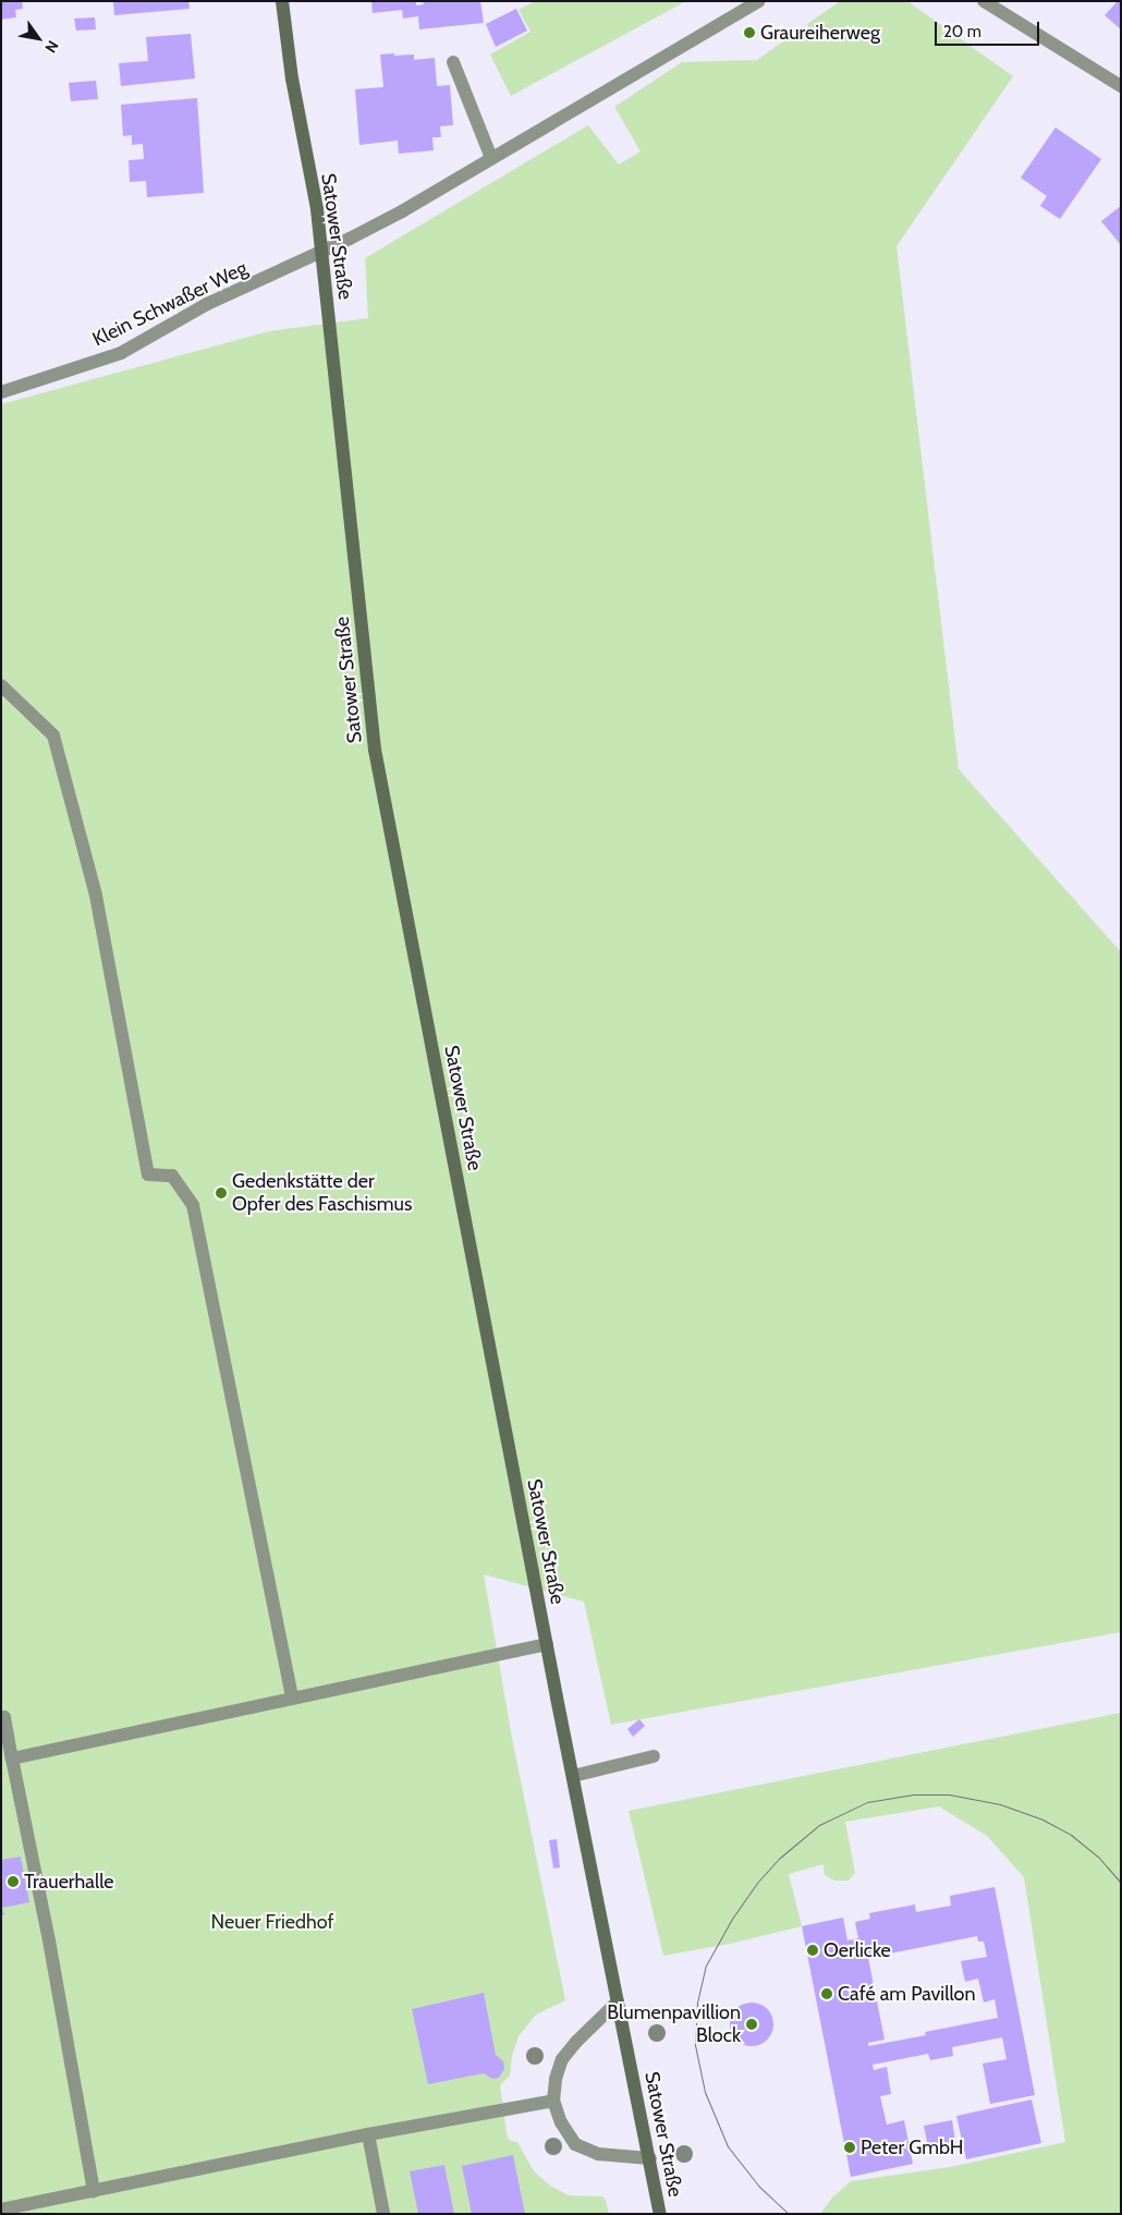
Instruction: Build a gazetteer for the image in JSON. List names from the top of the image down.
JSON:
{
  "streets": {
    "main road": ["Satower Straße"],
    "street": ["Klein Schwaßer Weg"]
  },
  "crossings": [
    ["Satower Straße", "Klein Schwaßer Weg"]
  ],
  "parks": ["Neuer Friedhof"],
  "places": [
    "Graureiherweg",
    "Gedenkstätte der Opfer des Faschismus",
    "Trauerhalle",
    "Oerlicke",
    "Café am Pavillon",
    "Blumenpavillion Block",
    "Peter GmbH"
  ],
  "scale_bar": "20 m",
  "north": "bottom right"
}
